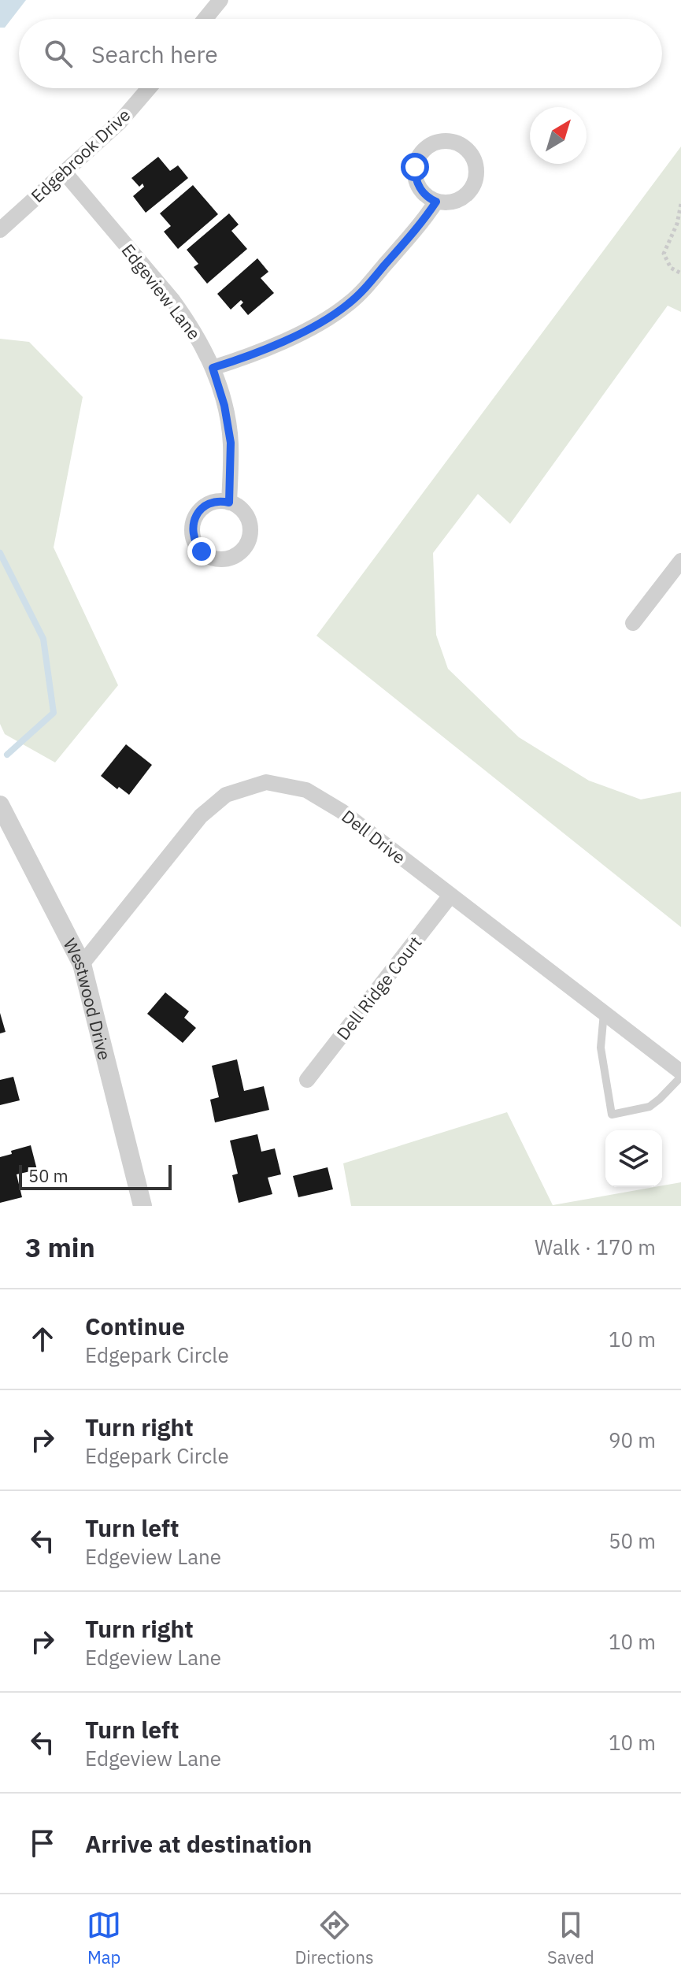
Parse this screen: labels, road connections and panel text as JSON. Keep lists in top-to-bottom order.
{
  "streets": {
    "street": [
      "Edgebrook Drive",
      "Edgeview Lane",
      "Dell Drive",
      "Dell Ridge Court",
      "Westwood Drive"
    ]
  },
  "crossings": [
    ["Edgebrook Drive", "Edgeview Lane"],
    ["Dell Drive", "Dell Ridge Court"],
    ["Dell Drive", "Westwood Drive"]
  ],
  "scale_bar": "50 m",
  "north": "top right",
  "page": {
    "search": "Search here",
    "scale": "50 m",
    "heading": ["3 min", "Walk · 170 m"],
    "list": [
      ["Continue", "Edgepark Circle", "10 m"],
      ["Turn right", "Edgepark Circle", "90 m"],
      ["Turn left", "Edgeview Lane", "50 m"],
      ["Turn right", "Edgeview Lane", "10 m"],
      ["Turn left", "Edgeview Lane", "10 m"],
      "Arrive at destination"
    ],
    "nav": ["Map", "Directions", "Saved"]
  }
}
